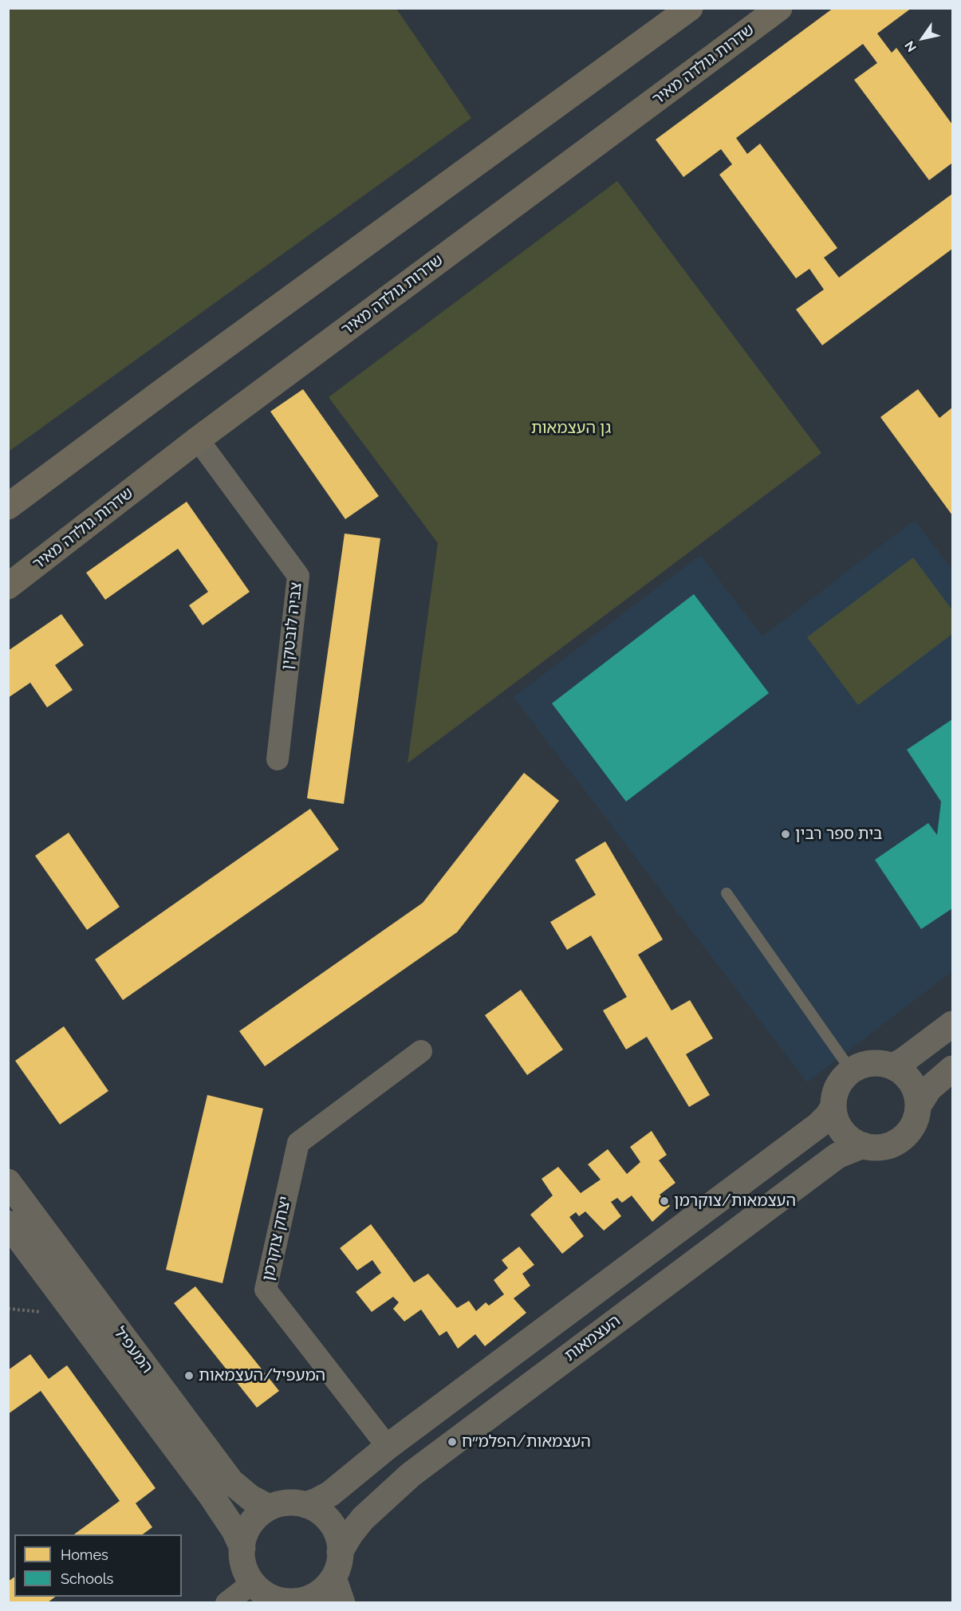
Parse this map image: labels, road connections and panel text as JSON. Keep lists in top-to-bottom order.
{
  "streets": {
    "main road": ["שדרות גולדה מאיר"],
    "street": [
      "צביה לובטקין",
      "יצחק צוקרמן",
      "העצמאות",
      "המעפיל"
    ]
  },
  "crossings": [
    ["שדרות גולדה מאיר", "צביה לובטקין"],
    ["העצמאות", "המעפיל"]
  ],
  "parks": ["גן העצמאות"],
  "places": [
    "בית ספר רבין",
    "העצמאות/צוקרמן",
    "המעפיל/העצמאות",
    "העצמאות/הפלמ״ח"
  ],
  "legend": ["Homes", "Schools"],
  "north": "bottom left"
}
